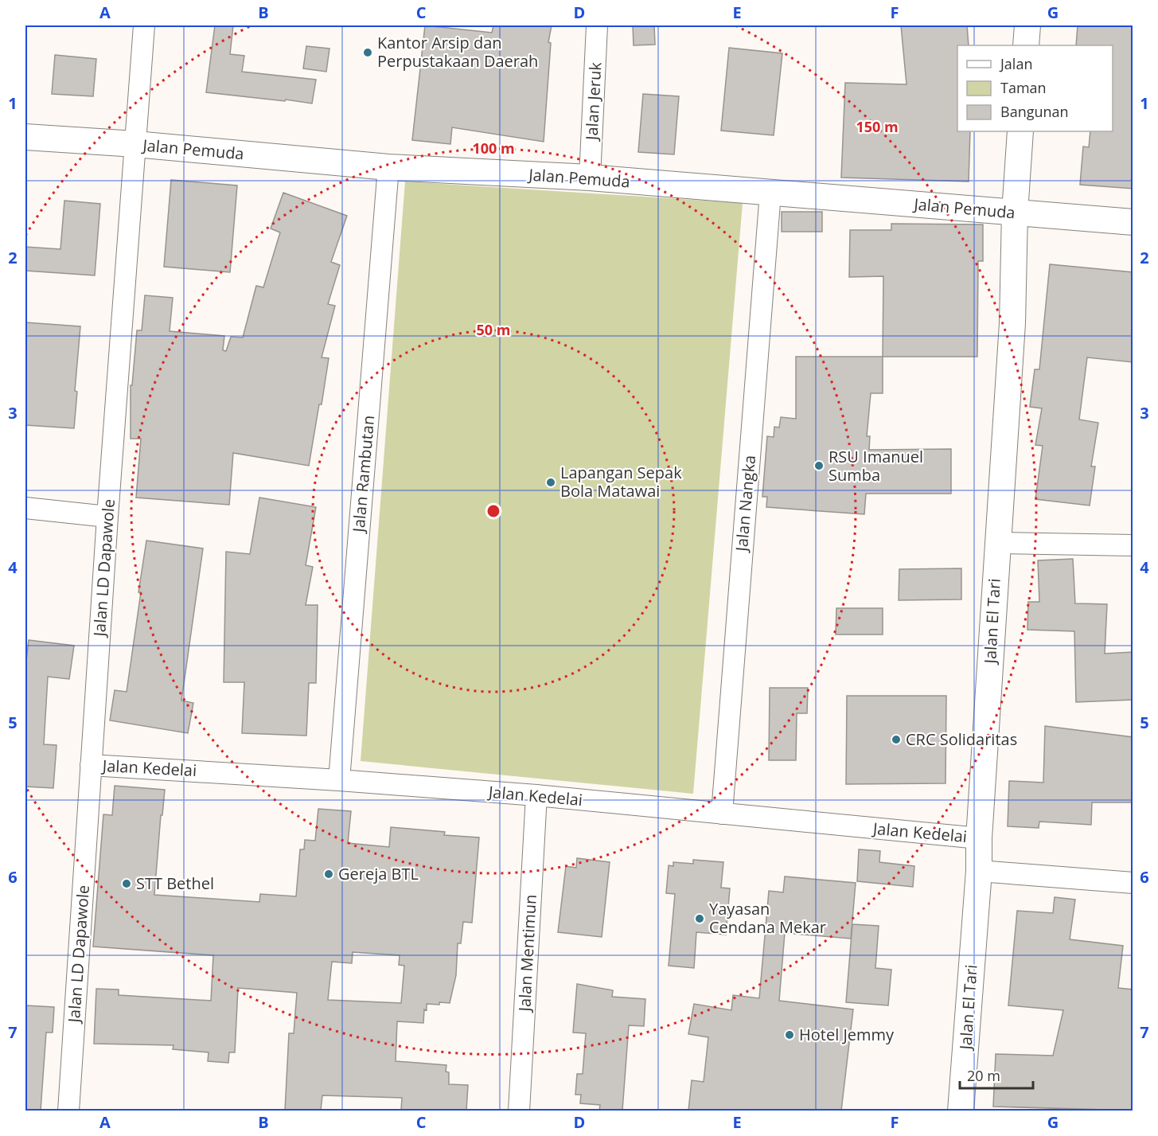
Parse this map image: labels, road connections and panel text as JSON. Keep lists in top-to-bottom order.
{
  "streets": {
    "street": [
      "Jalan Jeruk",
      "Jalan Pemuda",
      "Jalan Rambutan",
      "Jalan Nangka",
      "Jalan LD Dapawole",
      "Jalan El Tari",
      "Jalan Kedelai",
      "Jalan Mentimun"
    ]
  },
  "crossings": [
    ["Jalan Jeruk", "Jalan Pemuda"],
    ["Jalan Pemuda", "Jalan Rambutan"],
    ["Jalan Pemuda", "Jalan Nangka"],
    ["Jalan Pemuda", "Jalan LD Dapawole"],
    ["Jalan Pemuda", "Jalan El Tari"],
    ["Jalan Rambutan", "Jalan Kedelai"],
    ["Jalan Nangka", "Jalan Kedelai"],
    ["Jalan LD Dapawole", "Jalan Kedelai"],
    ["Jalan El Tari", "Jalan Kedelai"],
    ["Jalan Kedelai", "Jalan Mentimun"]
  ],
  "places": [
    "Kantor Arsip dan Perpustakaan Daerah",
    "RSU Imanuel Sumba",
    "Lapangan Sepak Bola Matawai",
    "CRC Solidaritas",
    "Gereja BTL",
    "STT Bethel",
    "Yayasan Cendana Mekar",
    "Hotel Jemmy"
  ],
  "legend": ["Jalan", "Taman", "Bangunan"],
  "scale_bar": "20 m",
  "grid": {
    "columns": [
      "A",
      "B",
      "C",
      "D",
      "E",
      "F",
      "G"
    ],
    "rows": [
      "1",
      "2",
      "3",
      "4",
      "5",
      "6",
      "7"
    ]
  },
  "rings": ["150 m", "100 m", "50 m"]
}
